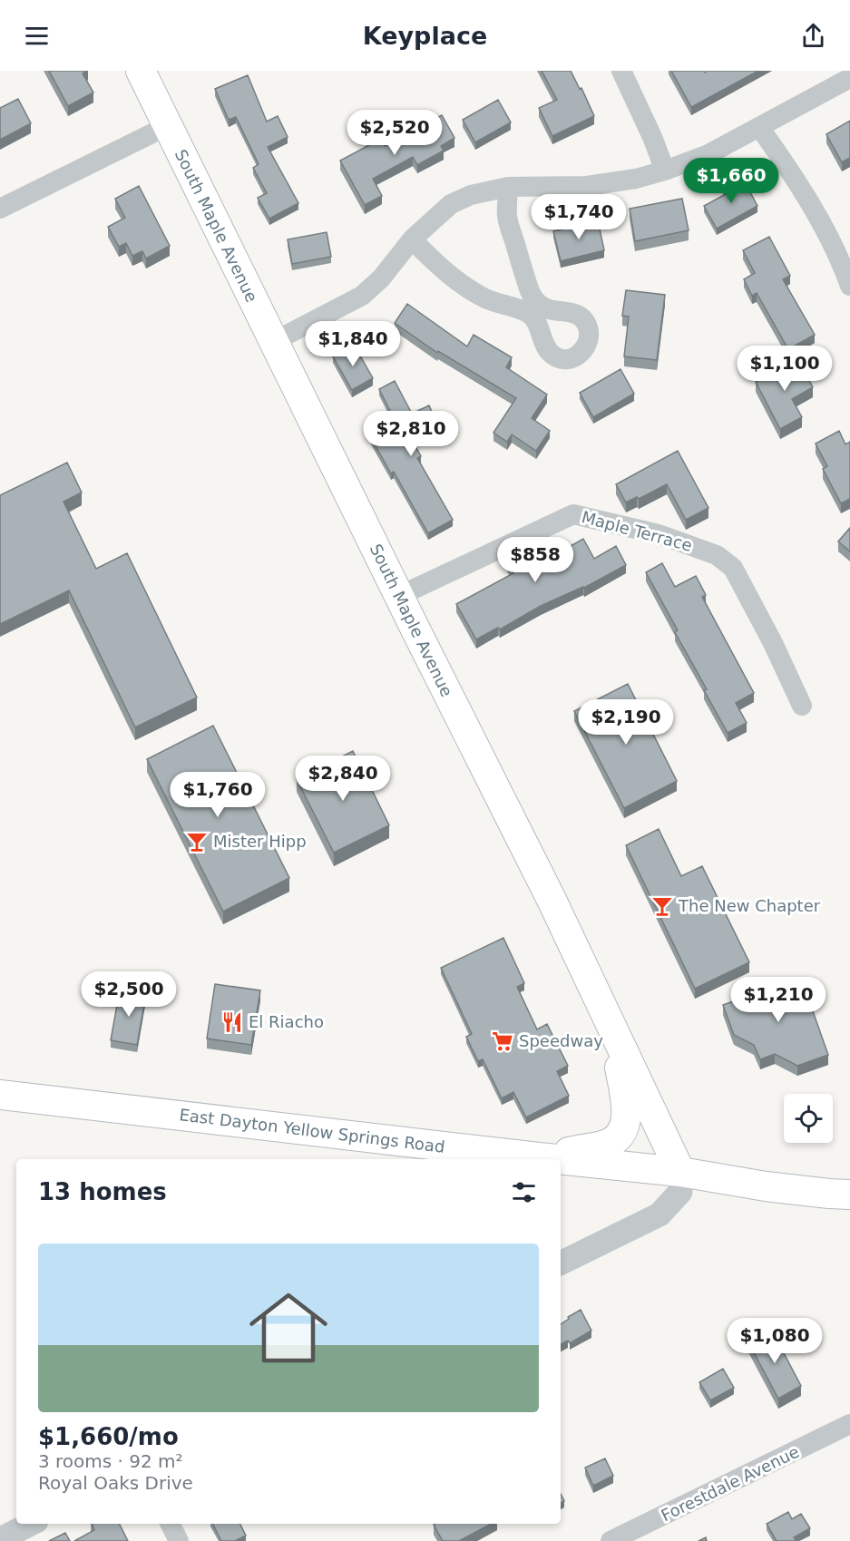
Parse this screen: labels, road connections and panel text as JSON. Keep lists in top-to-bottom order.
{
  "streets": {
    "main road": ["South Maple Avenue", "East Dayton Yellow Springs Road"],
    "street": ["Maple Terrace", "Forestdale Avenue"]
  },
  "crossings": [
    ["South Maple Avenue", "Maple Terrace"],
    ["South Maple Avenue", "East Dayton Yellow Springs Road"]
  ],
  "places": {
    "bar": ["Mister Hipp", "The New Chapter"],
    "restaurant": ["El Riacho"],
    "supermarket": ["Speedway"]
  },
  "page": {
    "header": "Keyplace",
    "price": [
      "$2,520",
      "$1,660",
      "$1,740",
      "$1,840",
      "$1,100",
      "$2,810",
      "$858",
      "$2,190",
      "$2,840",
      "$1,760",
      "$2,500",
      "$1,210",
      "$1,080"
    ],
    "heading": "13 homes",
    "list": [
      {
        "name": "$1,660/mo",
        "note": "3 rooms · 92 m² · Royal Oaks Drive"
      }
    ]
  }
}
